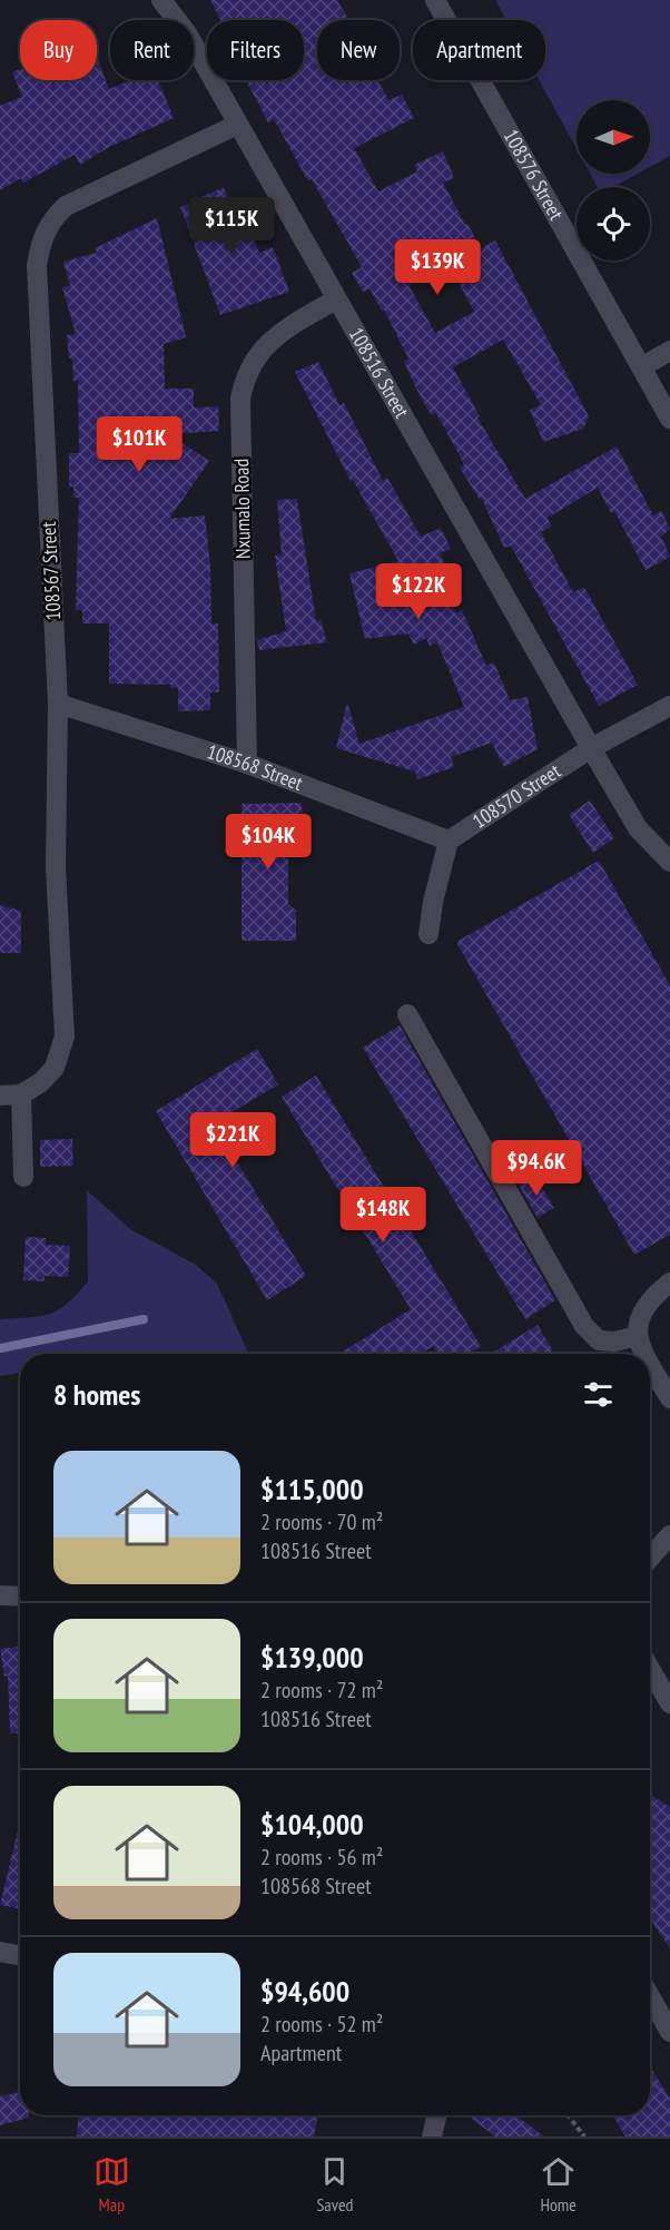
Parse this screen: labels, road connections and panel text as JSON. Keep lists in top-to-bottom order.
{
  "streets": {
    "street": [
      "108576 Street",
      "108516 Street",
      "Nxumalo Road",
      "108567 Street",
      "108568 Street",
      "108570 Street"
    ]
  },
  "crossings": [
    ["108516 Street", "Nxumalo Road"],
    ["108516 Street", "108567 Street"],
    ["108516 Street", "108570 Street"],
    ["Nxumalo Road", "108568 Street"],
    ["108567 Street", "108568 Street"],
    ["108568 Street", "108570 Street"]
  ],
  "north": "right",
  "page": {
    "chip": [
      "Buy",
      "Rent",
      "Filters",
      "New",
      "Apartment"
    ],
    "price": [
      "$115K",
      "$139K",
      "$101K",
      "$122K",
      "$104K",
      "$221K",
      "$94.6K",
      "$148K"
    ],
    "heading": "8 homes",
    "list": [
      {
        "name": "$115,000",
        "note": "2 rooms · 70 m² · 108516 Street"
      },
      {
        "name": "$139,000",
        "note": "2 rooms · 72 m² · 108516 Street"
      },
      {
        "name": "$104,000",
        "note": "2 rooms · 56 m² · 108568 Street"
      },
      {
        "name": "$94,600",
        "note": "2 rooms · 52 m² · Apartment"
      }
    ],
    "tabs": ["Map", "Saved", "Home"]
  }
}
